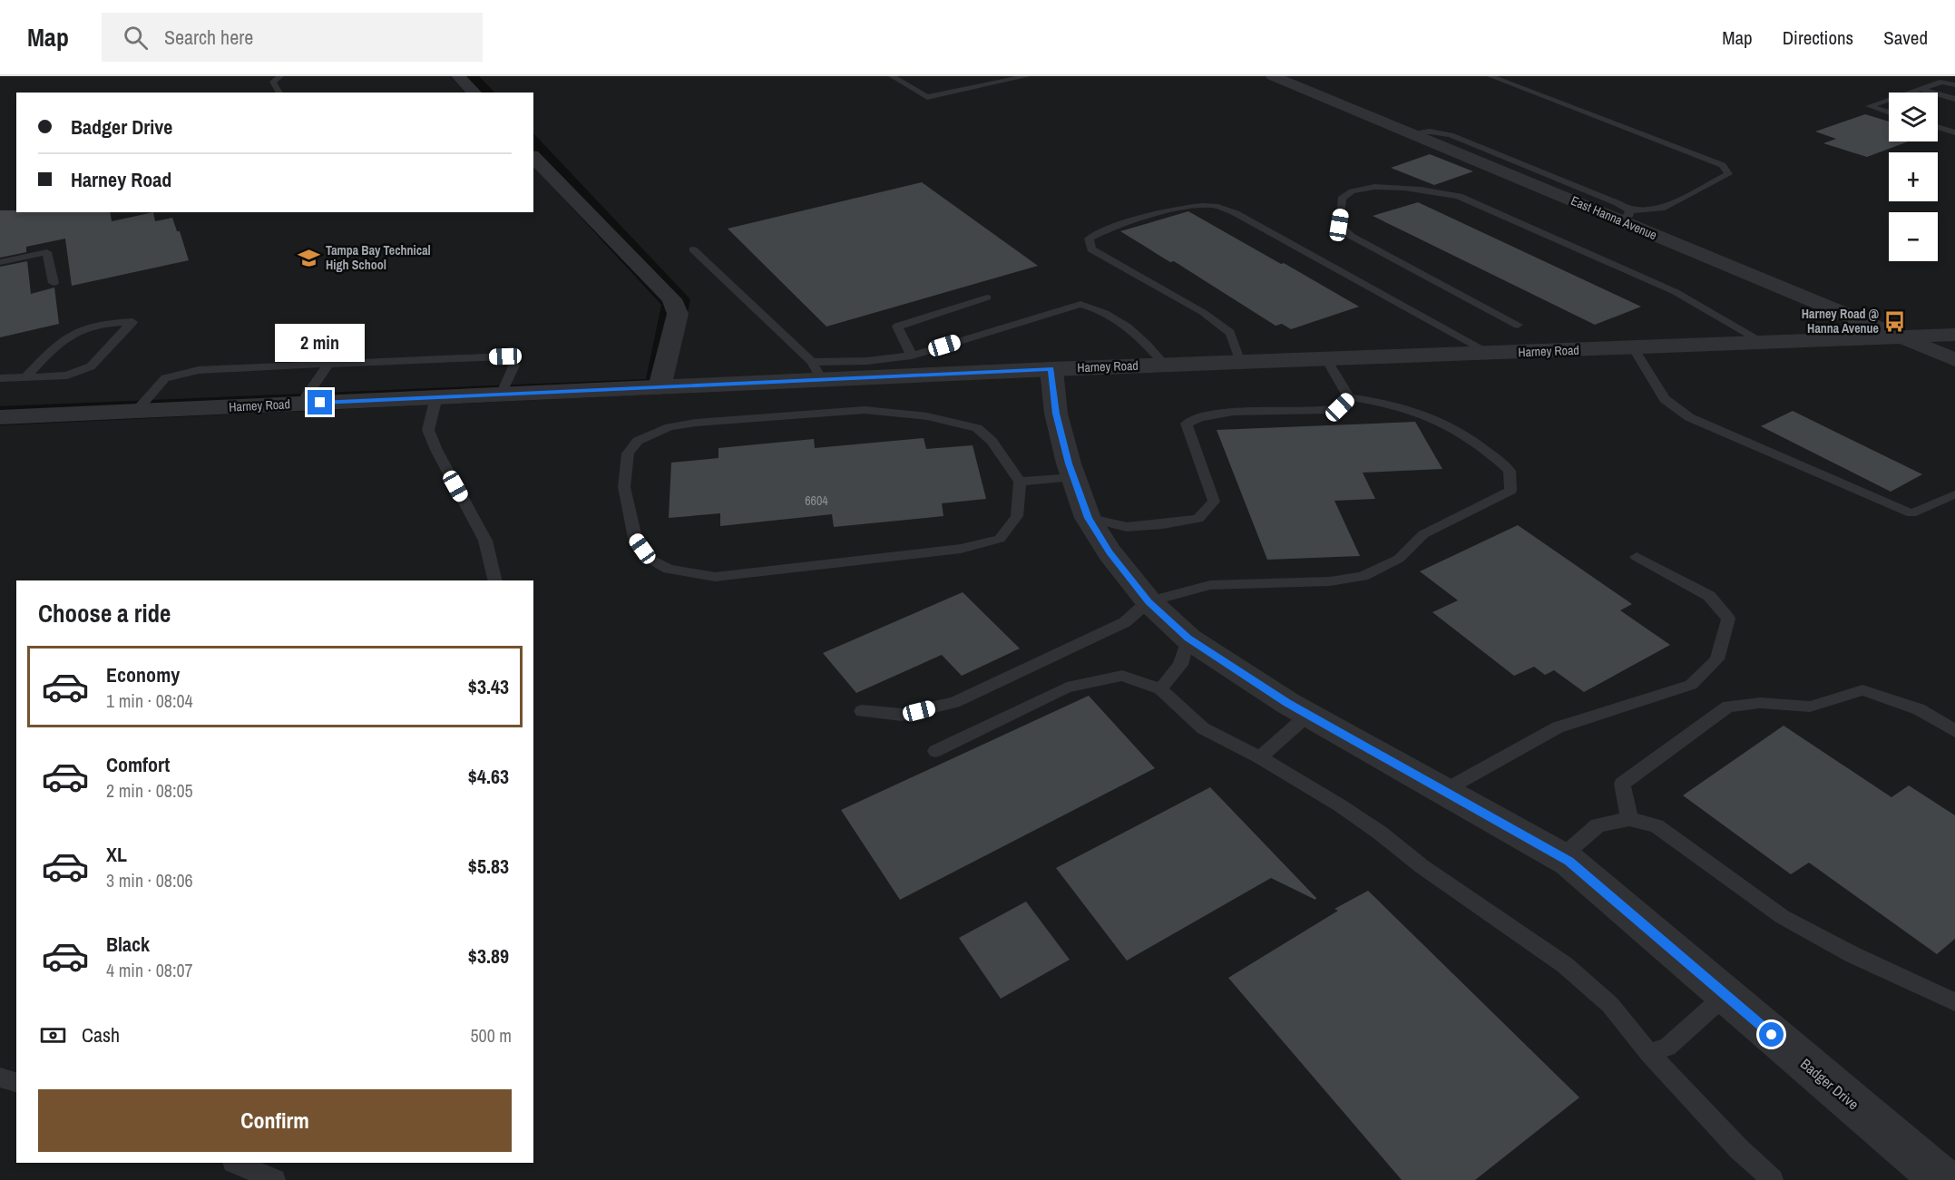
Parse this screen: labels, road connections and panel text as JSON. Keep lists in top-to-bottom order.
{
  "streets": {
    "street": ["East Hanna Avenue", "Harney Road", "Badger Drive"]
  },
  "crossings": [
    ["East Hanna Avenue", "Harney Road"],
    ["Harney Road", "Badger Drive"]
  ],
  "places": {
    "school or university": ["Tampa Bay Technical High School"],
    "bus stop": ["Harney Road @ Hanna Avenue"]
  },
  "house_numbers": ["6604"],
  "page": {
    "header": "Map",
    "search": "Search here",
    "nav": ["Map", "Directions", "Saved"],
    "map_buttons": ["+", "−"],
    "banner": ["Badger Drive", "Harney Road"],
    "bubble": "2 min",
    "heading": "Choose a ride",
    "list": [
      {
        "name": "Economy",
        "note": "1 min · 08:04",
        "value": "$3.43"
      },
      {
        "name": "Comfort",
        "note": "2 min · 08:05",
        "value": "$4.63"
      },
      {
        "name": "XL",
        "note": "3 min · 08:06",
        "value": "$5.83"
      },
      {
        "name": "Black",
        "note": "4 min · 08:07",
        "value": "$3.89"
      }
    ],
    "pay": ["Cash", "500 m"],
    "buttons": "Confirm"
  }
}
